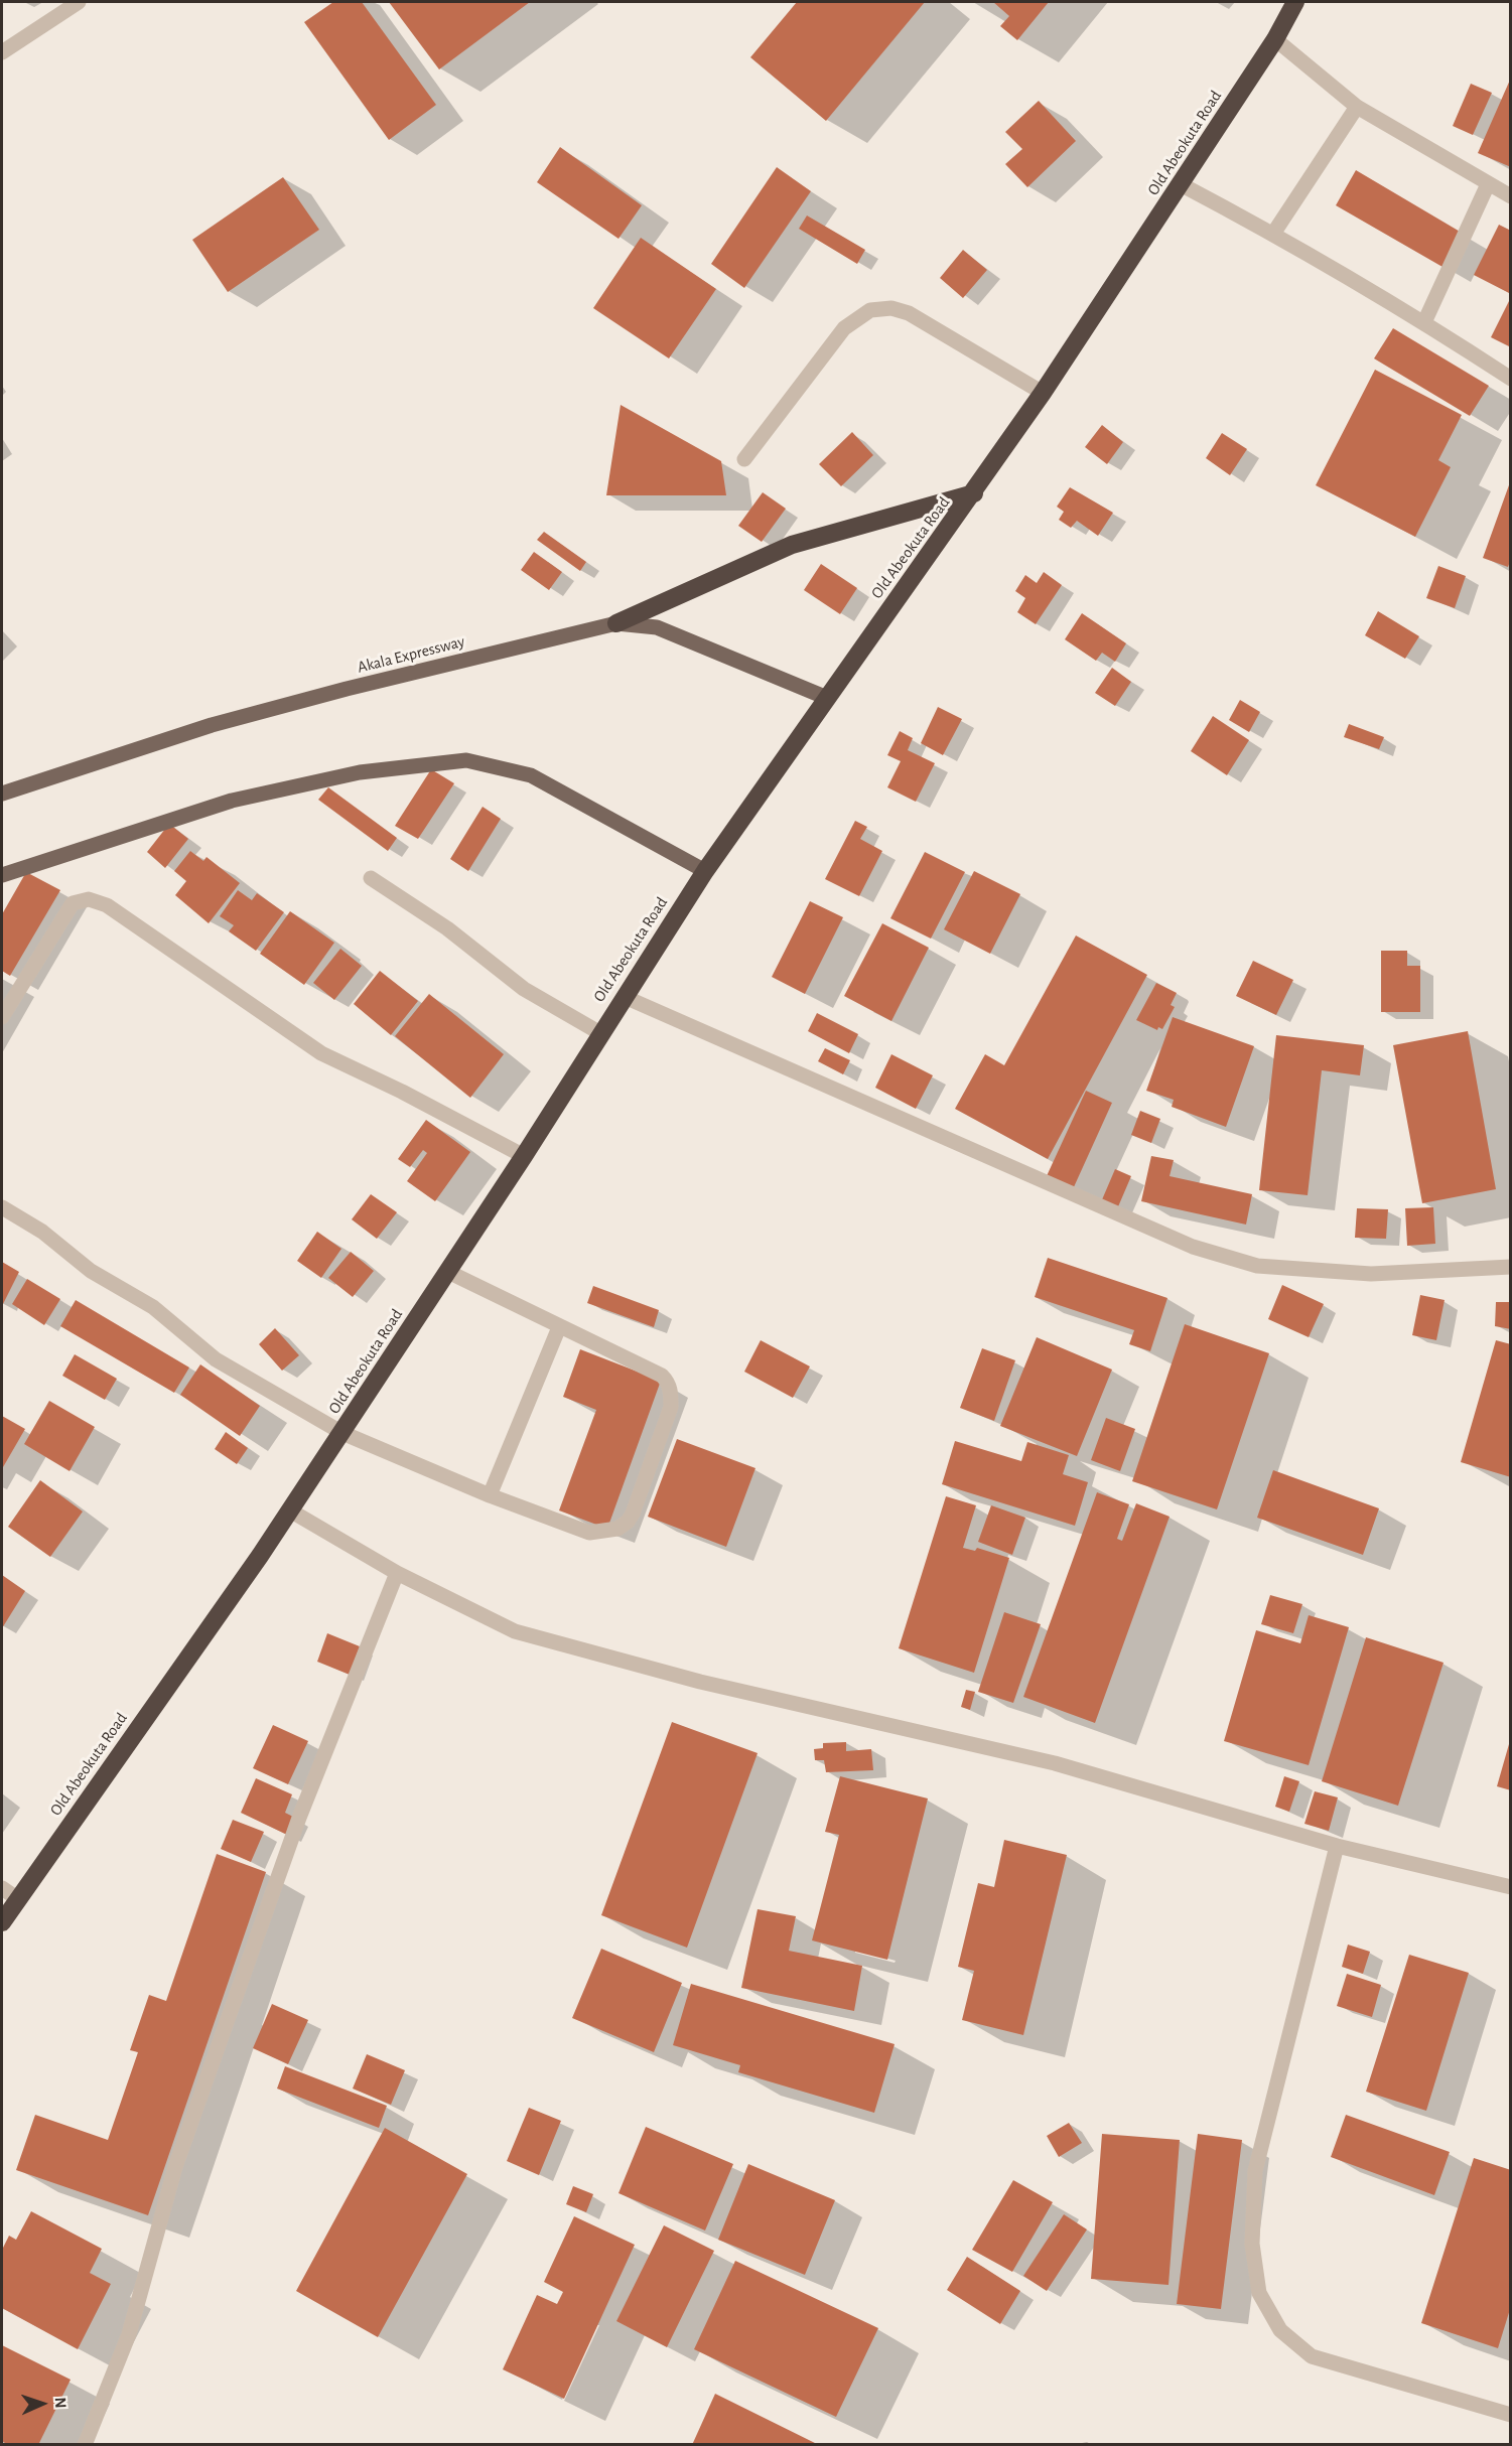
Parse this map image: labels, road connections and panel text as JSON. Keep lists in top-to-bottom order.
{
  "streets": {
    "highway": ["Old Abeokuta Road"],
    "main road": ["Akala Expressway"]
  },
  "crossings": [
    ["Old Abeokuta Road", "Akala Expressway"]
  ],
  "north": "right"
}
